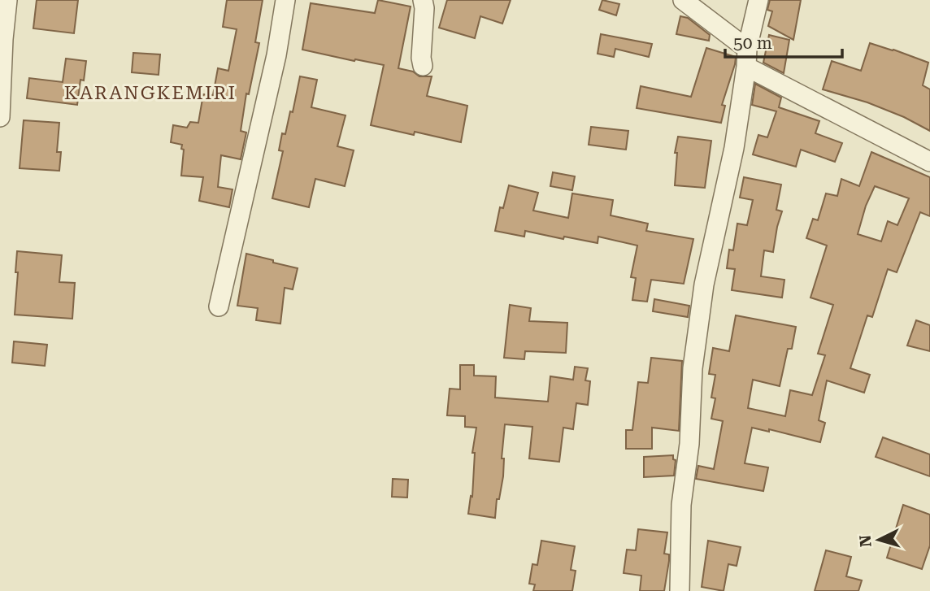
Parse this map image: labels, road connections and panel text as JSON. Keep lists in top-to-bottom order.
{
  "districts": ["KARANGKEMIRI"],
  "scale_bar": "50 m",
  "north": "left"
}
